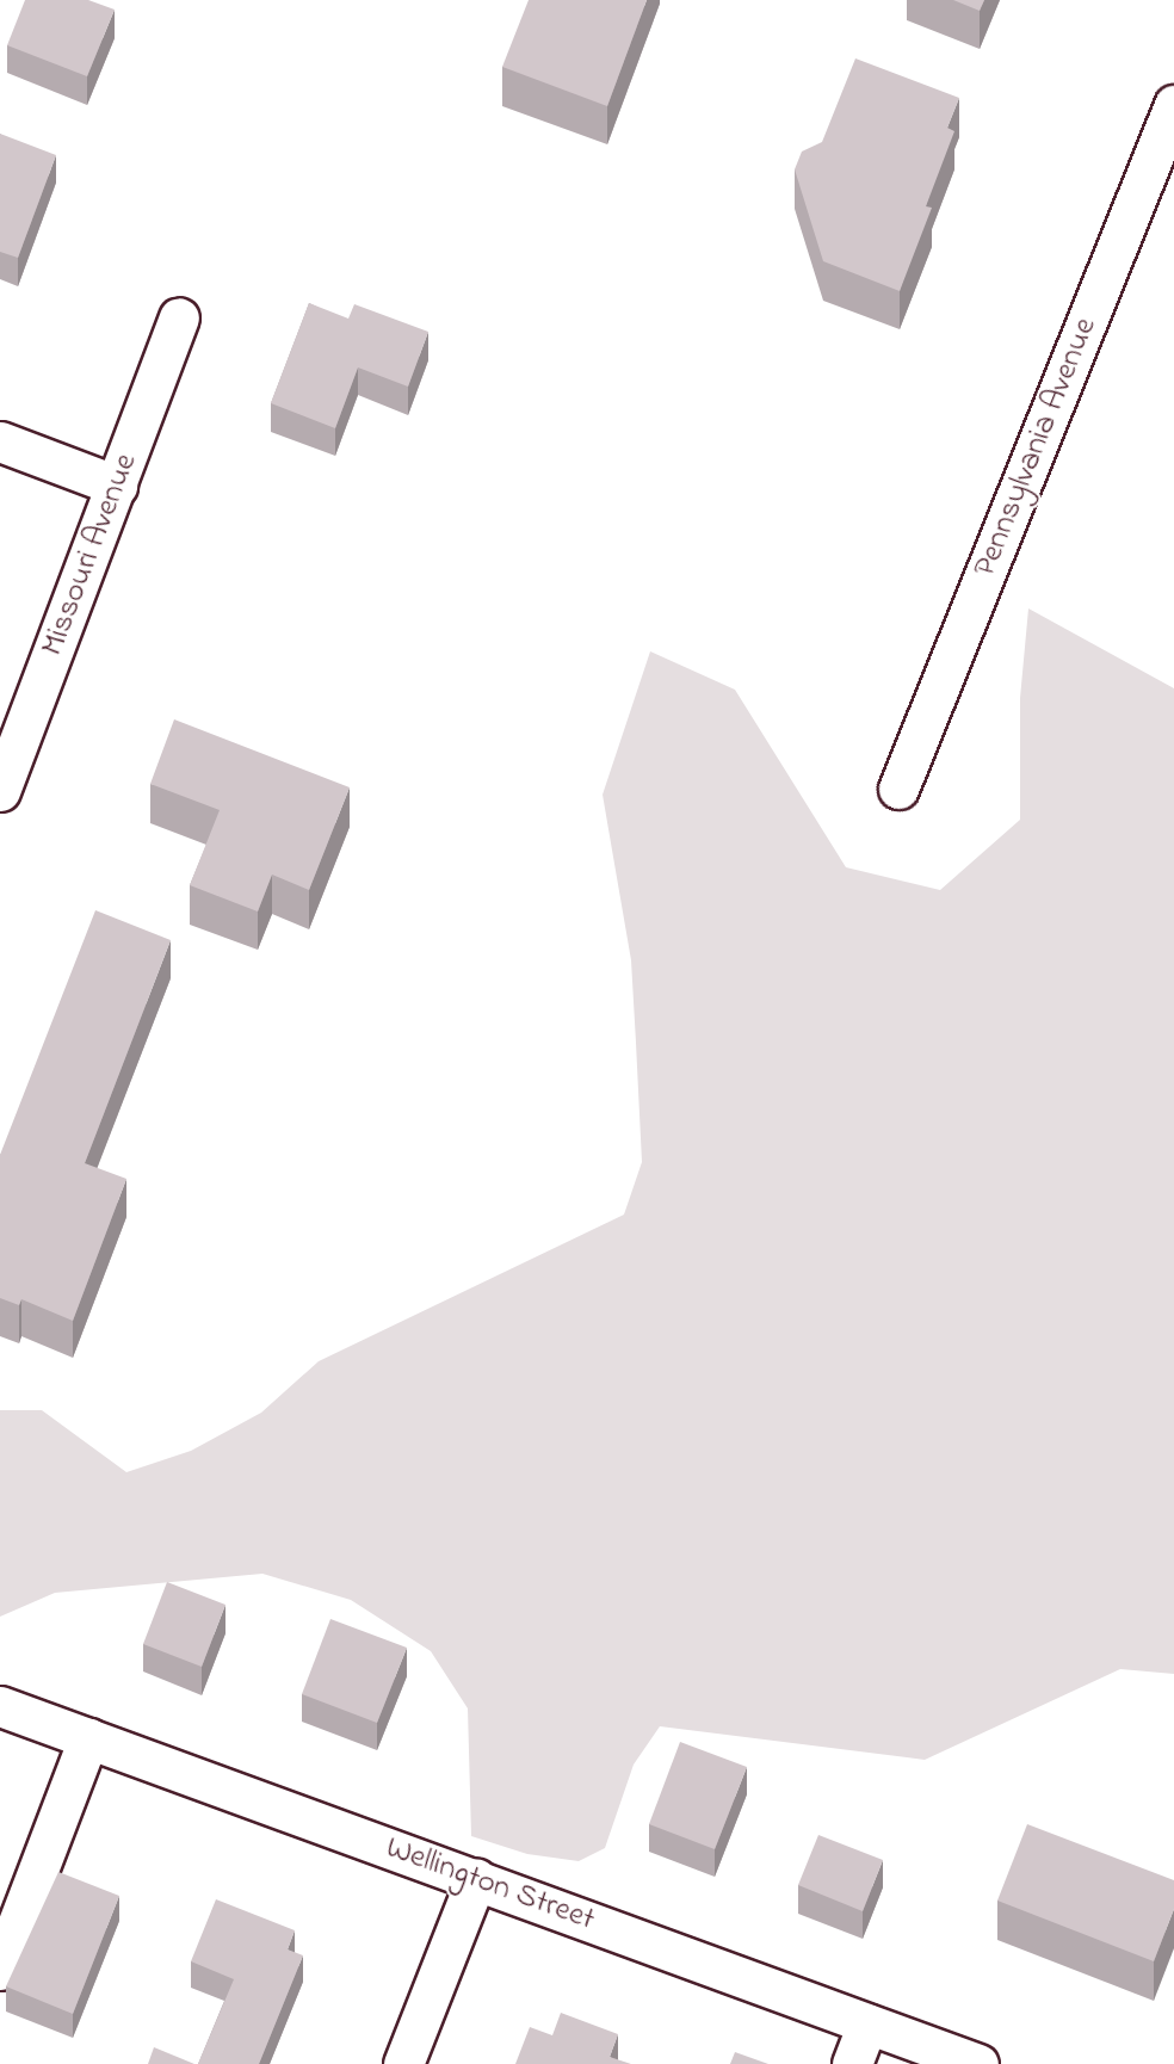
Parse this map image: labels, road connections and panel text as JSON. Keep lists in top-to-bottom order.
{
  "streets": {
    "street": ["Pennsylvania Avenue", "Missouri Avenue", "Wellington Street"]
  }
}
